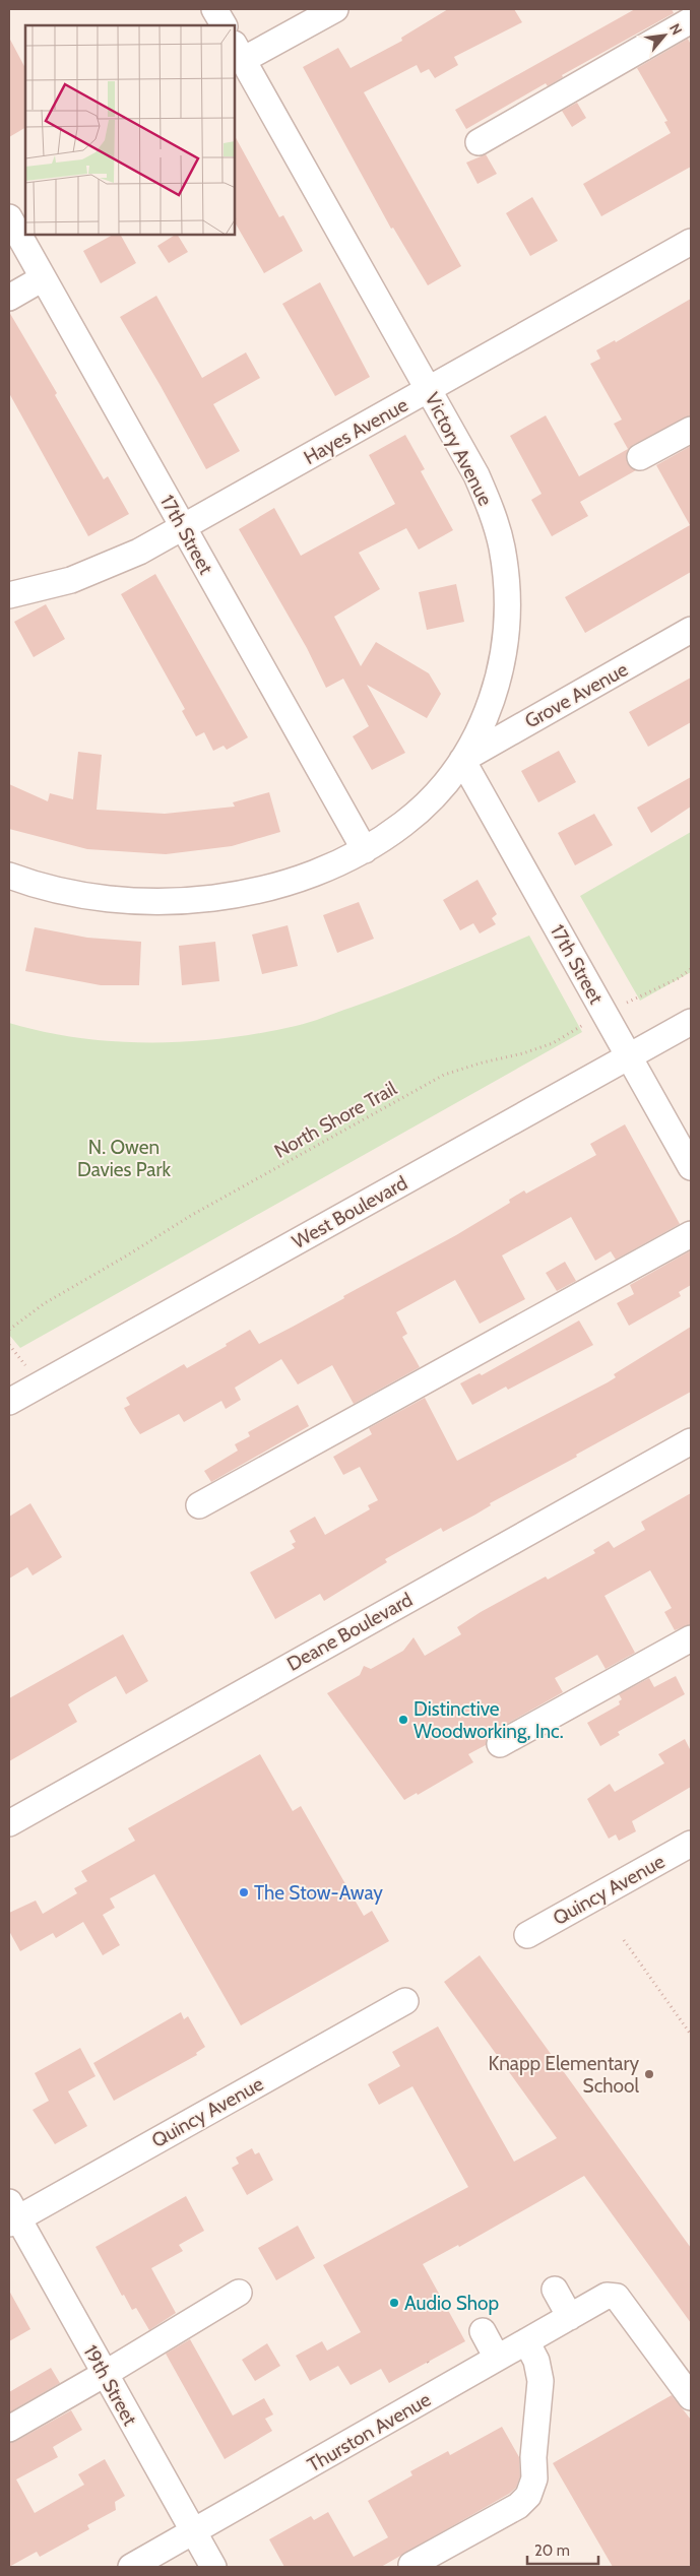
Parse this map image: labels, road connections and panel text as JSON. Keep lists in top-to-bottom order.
{
  "streets": {
    "street": [
      "Hayes Avenue",
      "Victory Avenue",
      "17th Street",
      "Grove Avenue",
      "West Boulevard",
      "Deane Boulevard",
      "Quincy Avenue",
      "19th Street",
      "Thurston Avenue"
    ],
    "path": ["North Shore Trail"]
  },
  "crossings": [
    ["Hayes Avenue", "Victory Avenue"],
    ["Hayes Avenue", "17th Street"],
    ["Victory Avenue", "17th Street"],
    ["Victory Avenue", "Grove Avenue"],
    ["17th Street", "Grove Avenue"],
    ["17th Street", "North Shore Trail"],
    ["17th Street", "West Boulevard"],
    ["Quincy Avenue", "19th Street"],
    ["19th Street", "Thurston Avenue"]
  ],
  "parks": ["N. Owen Davies Park"],
  "places": [
    "Distinctive Woodworking, Inc.",
    "The Stow-Away",
    "Knapp Elementary School",
    "Audio Shop"
  ],
  "scale_bar": "20 m",
  "north": "top right"
}
